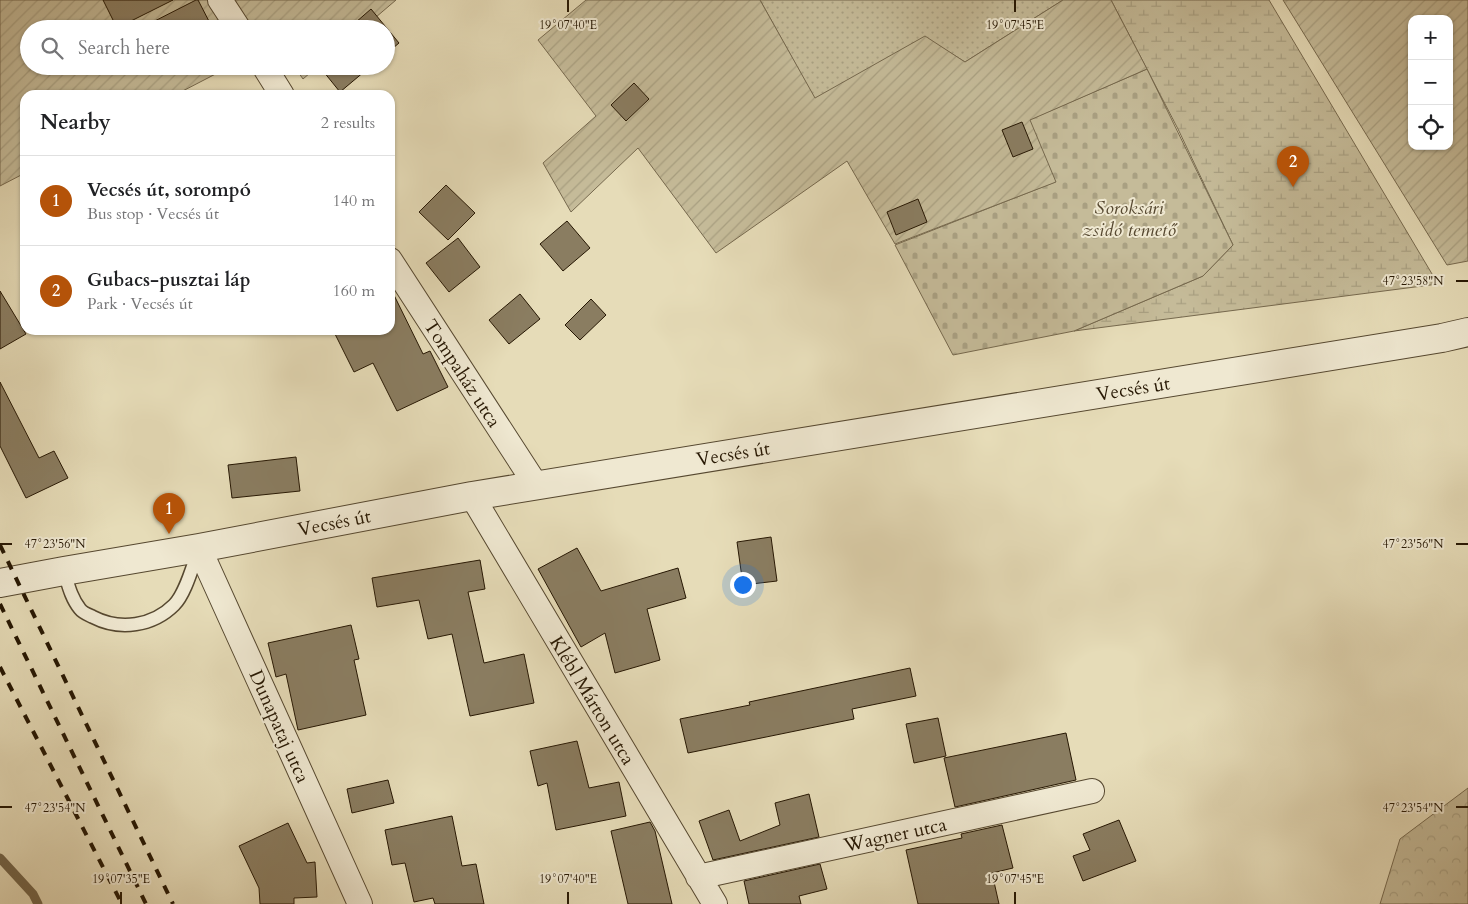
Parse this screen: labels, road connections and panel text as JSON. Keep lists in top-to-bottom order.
{
  "streets": {
    "street": [
      "Tompaház utca",
      "Vecsés út",
      "Klébl Márton utca",
      "Dunapataj utca",
      "Wagner utca"
    ]
  },
  "crossings": [
    ["Tompaház utca", "Vecsés út"],
    ["Vecsés út", "Klébl Márton utca"],
    ["Vecsés út", "Dunapataj utca"],
    ["Klébl Márton utca", "Wagner utca"]
  ],
  "parks": ["Soroksári zsidó temető"],
  "page": {
    "map_buttons": ["+", "−"],
    "search": "Search here",
    "heading": ["Nearby", "2 results"],
    "pins": ["2", "1"],
    "list": [
      {
        "mark": "1",
        "name": "Vecsés út, sorompó",
        "note": "Bus stop · Vecsés út",
        "value": "140 m"
      },
      {
        "mark": "2",
        "name": "Gubacs-pusztai láp",
        "note": "Park · Vecsés út",
        "value": "160 m"
      }
    ]
  },
  "coordinates": [
    "19°07'40\"E",
    "19°07'45\"E",
    "47°23'58\"N",
    "47°23'56\"N",
    "47°23'54\"N",
    "19°07'35\"E"
  ]
}
